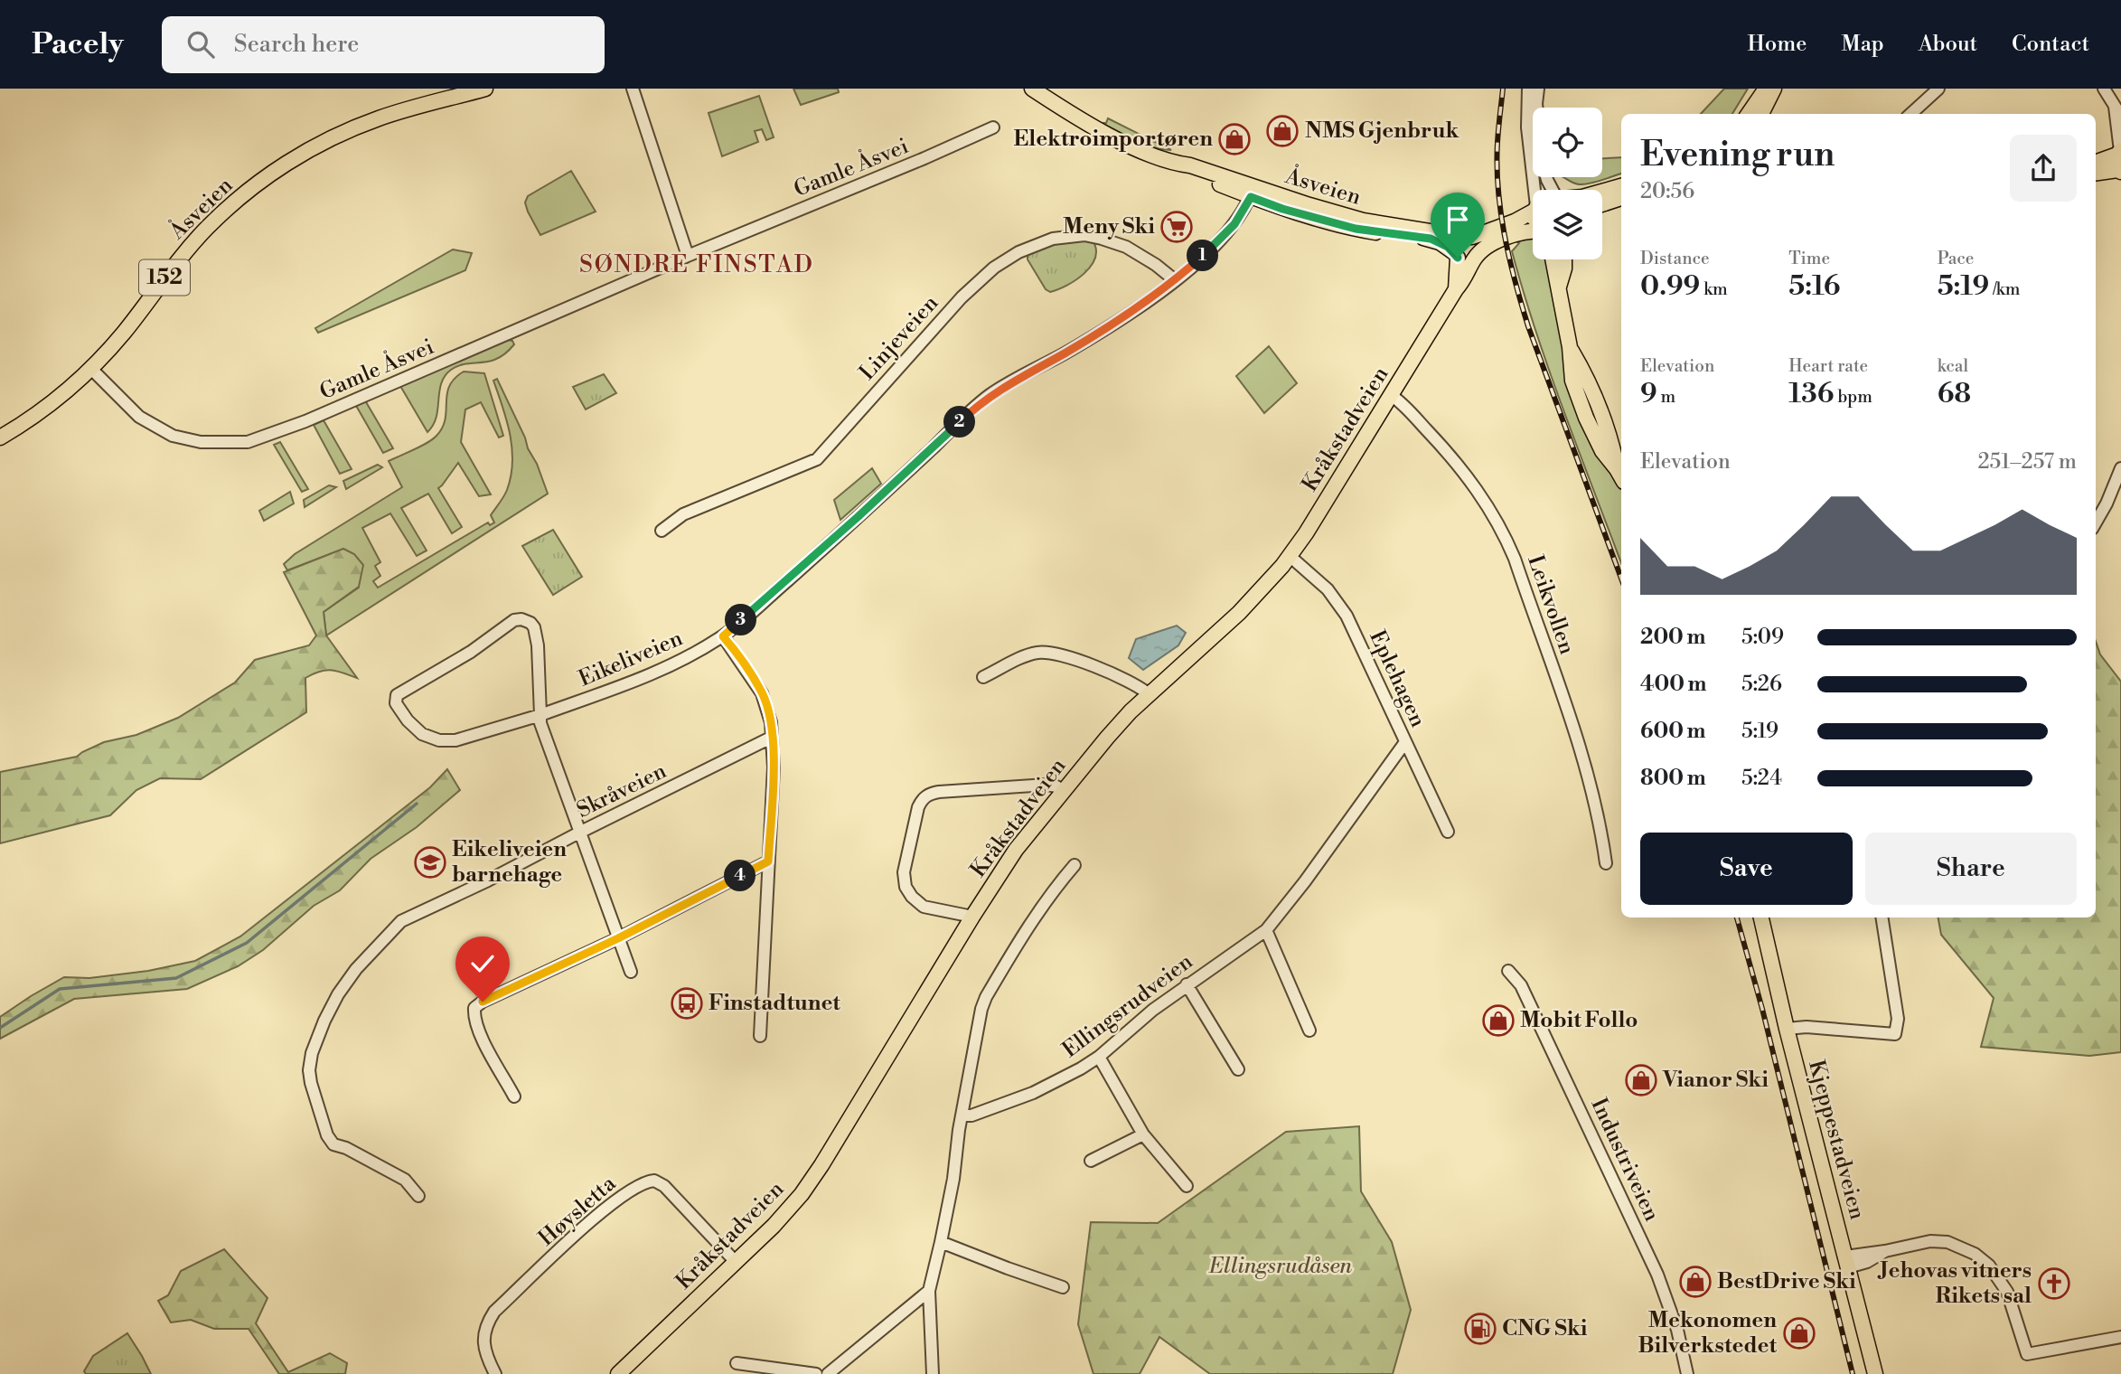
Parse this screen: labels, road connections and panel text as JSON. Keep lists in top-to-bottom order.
{
  "streets": {
    "main road": [
      "Åsveien",
      "152",
      "Kråkstadveien",
      "Kjeppestadveien"
    ],
    "street": [
      "Gamle Åsvei",
      "Linjeveien",
      "Leikvollen",
      "Eikeliveien",
      "Eplehagen",
      "Skråveien",
      "Ellingsrudveien",
      "Industriveien",
      "Høysletta"
    ]
  },
  "crossings": [
    ["Gamle Åsvei", "Åsveien"],
    ["Åsveien", "Kråkstadveien"],
    ["Åsveien", "Eikeliveien"],
    ["Linjeveien", "Eikeliveien"],
    ["Kråkstadveien", "Leikvollen"],
    ["Kråkstadveien", "Eplehagen"],
    ["Kråkstadveien", "Høysletta"],
    ["Eplehagen", "Ellingsrudveien"]
  ],
  "districts": ["SØNDRE FINSTAD"],
  "parks": ["Ellingsrudåsen"],
  "places": {
    "shop": [
      "NMS Gjenbruk",
      "Elektroimportøren",
      "Mobit Follo",
      "Vianor Ski",
      "BestDrive Ski",
      "Mekonomen Bilverkstedet"
    ],
    "supermarket": ["Meny Ski"],
    "school or university": ["Eikeliveien barnehage"],
    "bus stop": ["Finstadtunet"],
    "church": ["Jehovas vitners Rikets sal"],
    "fuel station": ["CNG Ski"]
  },
  "page": {
    "header": "Pacely",
    "search": "Search here",
    "nav": [
      "Home",
      "Map",
      "About",
      "Contact"
    ],
    "heading": ["Evening run", "20:56"],
    "stats": [
      ["Distance", "0.99 km"],
      ["Time", "5:16"],
      ["Pace", "5:19 /km"],
      ["Elevation", "9 m"],
      ["Heart rate", "136 bpm"],
      ["kcal", "68"]
    ],
    "pins": [
      "1",
      "2",
      "3",
      "4"
    ],
    "chart": ["Elevation", "251–257 m"],
    "list": [
      {
        "name": "200 m",
        "note": "5:09"
      },
      {
        "name": "400 m",
        "note": "5:26"
      },
      {
        "name": "600 m",
        "note": "5:19"
      },
      {
        "name": "800 m",
        "note": "5:24"
      }
    ],
    "buttons": ["Save", "Share"]
  }
}
